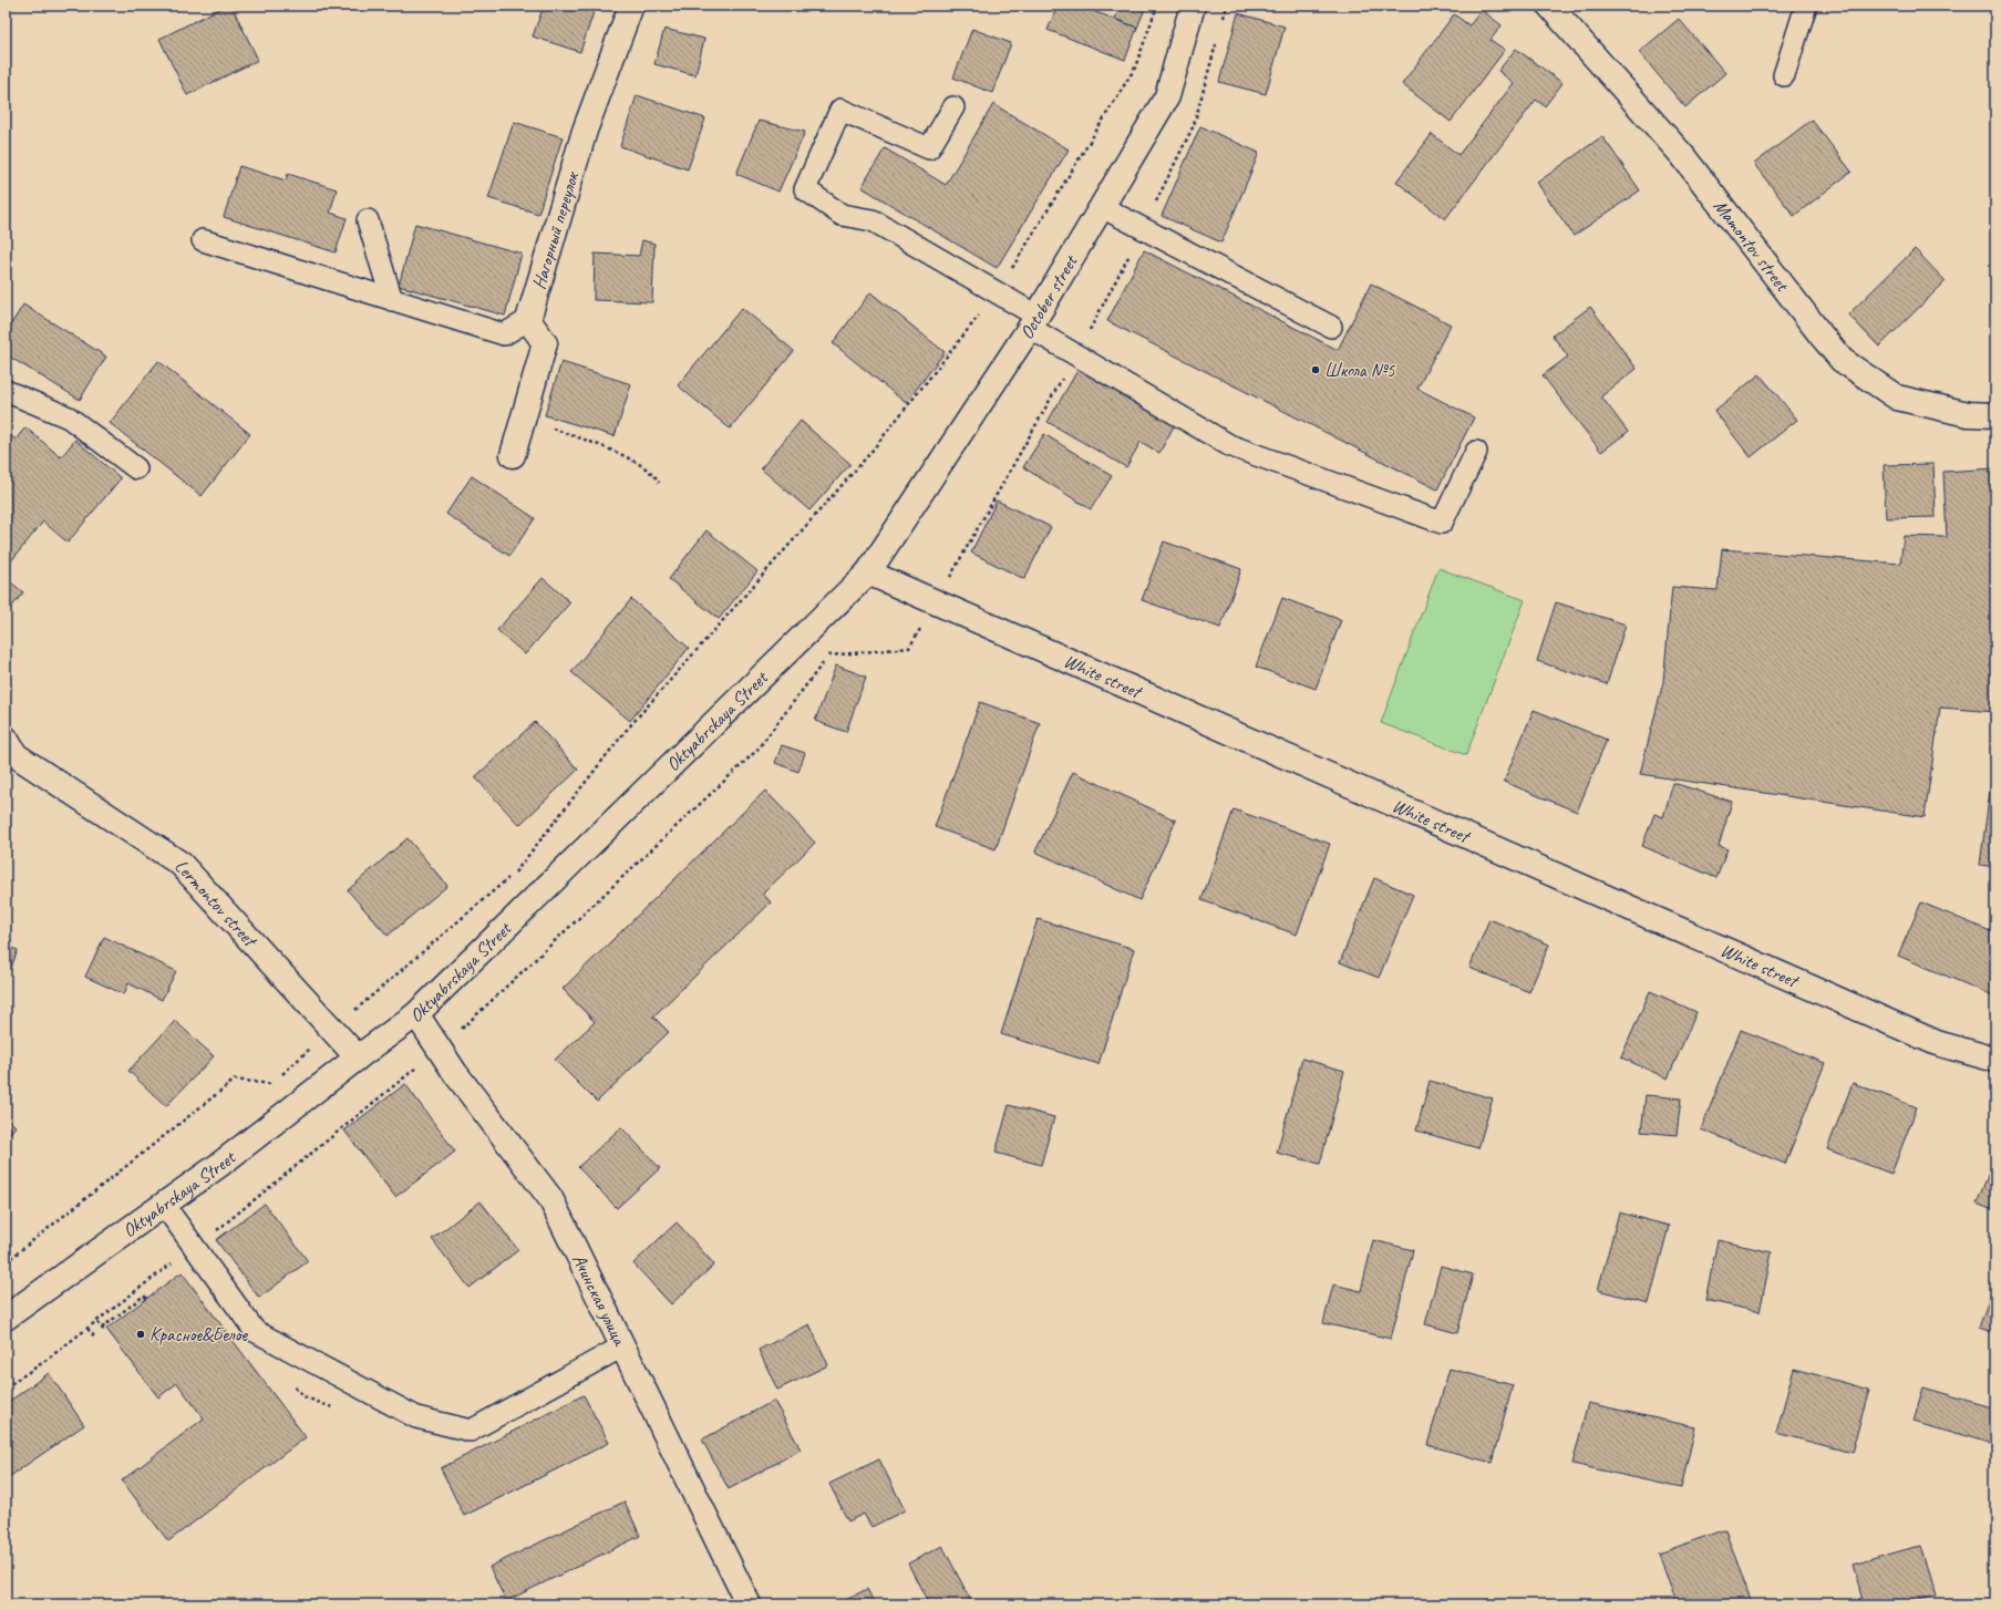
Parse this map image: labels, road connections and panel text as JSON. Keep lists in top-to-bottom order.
{
  "streets": {
    "street": [
      "Нагорный переулок",
      "Mamontov street",
      "October street",
      "White street",
      "Oktyabrskaya Street",
      "Lermontov street",
      "Ачинская улица"
    ]
  },
  "crossings": [
    ["October street", "White street"],
    ["October street", "Oktyabrskaya Street"],
    ["White street", "Oktyabrskaya Street"],
    ["Oktyabrskaya Street", "Ачинская улица"]
  ],
  "places": ["Школа №5", "Красное&Белое"]
}
